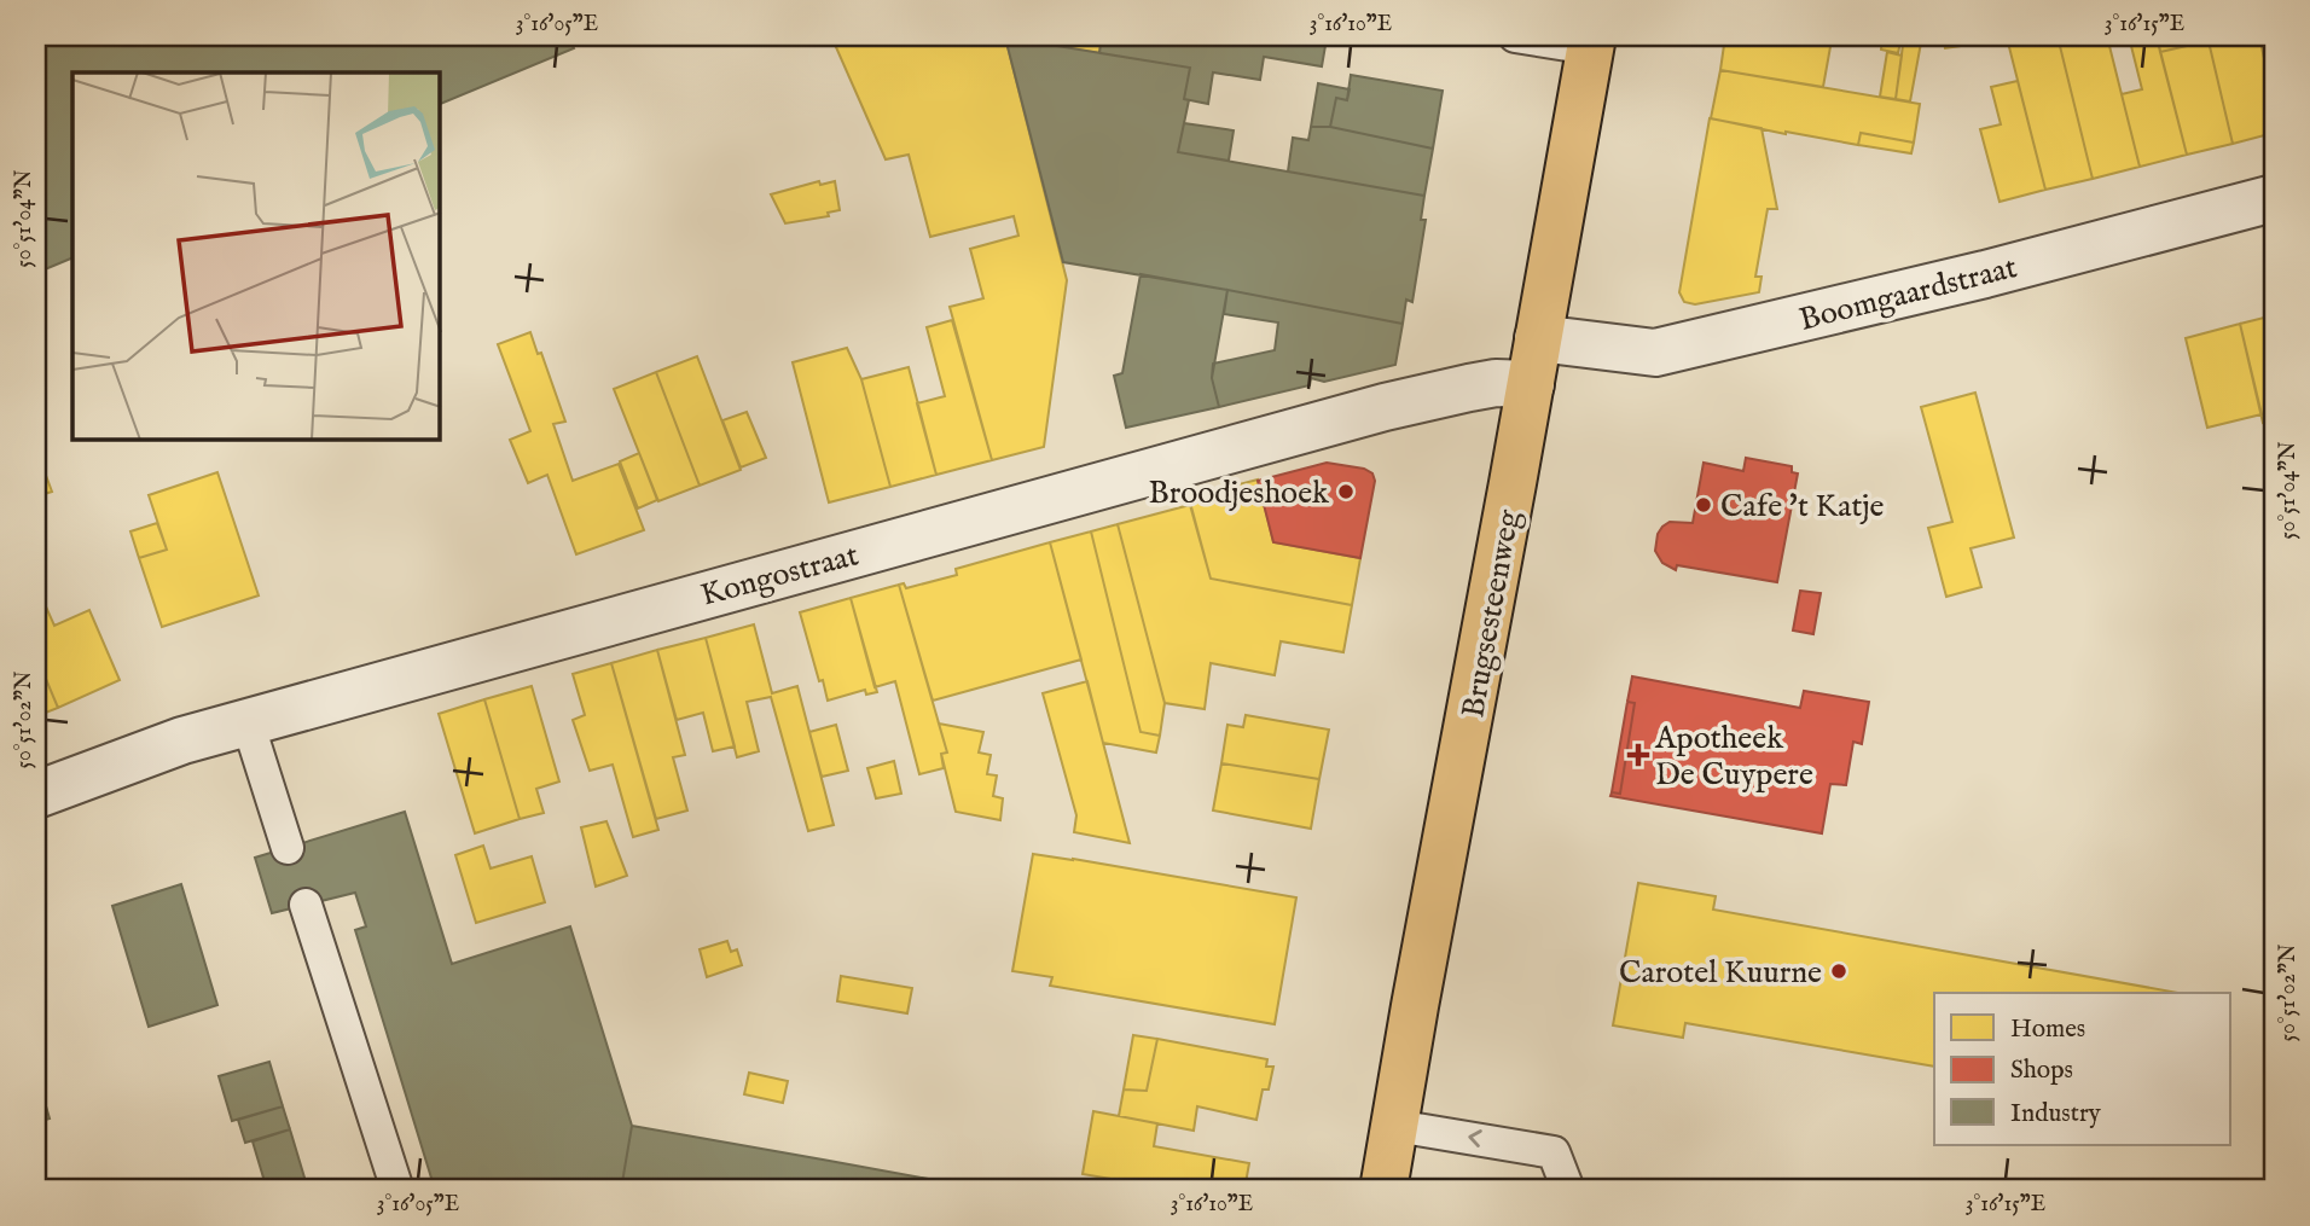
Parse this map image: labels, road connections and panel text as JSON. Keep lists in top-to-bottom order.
{
  "streets": {
    "main road": ["Brugsesteenweg"],
    "street": ["Boomgaardstraat", "Kongostraat"]
  },
  "crossings": [
    ["Boomgaardstraat", "Brugsesteenweg"],
    ["Kongostraat", "Brugsesteenweg"]
  ],
  "places": {
    "other": ["Broodjeshoek", "Cafe 't Katje", "Carotel Kuurne"],
    "health": ["Apotheek De Cuypere"]
  },
  "legend": ["Homes", "Shops", "Industry"],
  "coordinates": [
    "3°16'05\"E",
    "3°16'10\"E",
    "3°16'15\"E",
    "50°51'04\"N",
    "50°51'02\"N"
  ]
}
